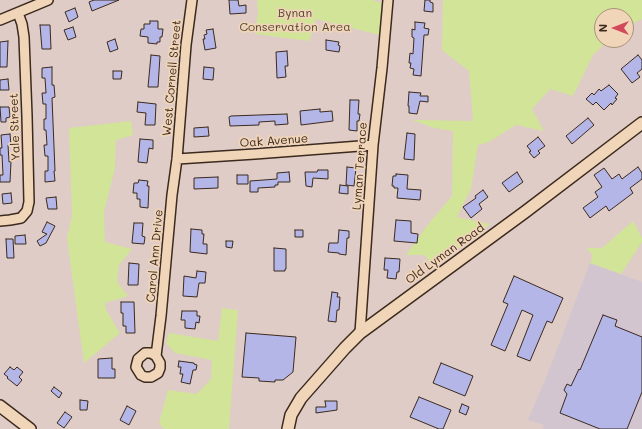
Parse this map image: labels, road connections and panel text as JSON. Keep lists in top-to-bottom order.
{
  "streets": {
    "main road": ["Old Lyman Road"],
    "street": [
      "West Cornell Street",
      "Yale Street",
      "Oak Avenue",
      "Lyman Terrace",
      "Carol Ann Drive"
    ]
  },
  "crossings": [
    ["West Cornell Street", "Oak Avenue"],
    ["West Cornell Street", "Carol Ann Drive"],
    ["Oak Avenue", "Lyman Terrace"],
    ["Oak Avenue", "Carol Ann Drive"],
    ["Lyman Terrace", "Old Lyman Road"]
  ],
  "parks": ["Bynan Conservation Area"],
  "north": "left"
}
